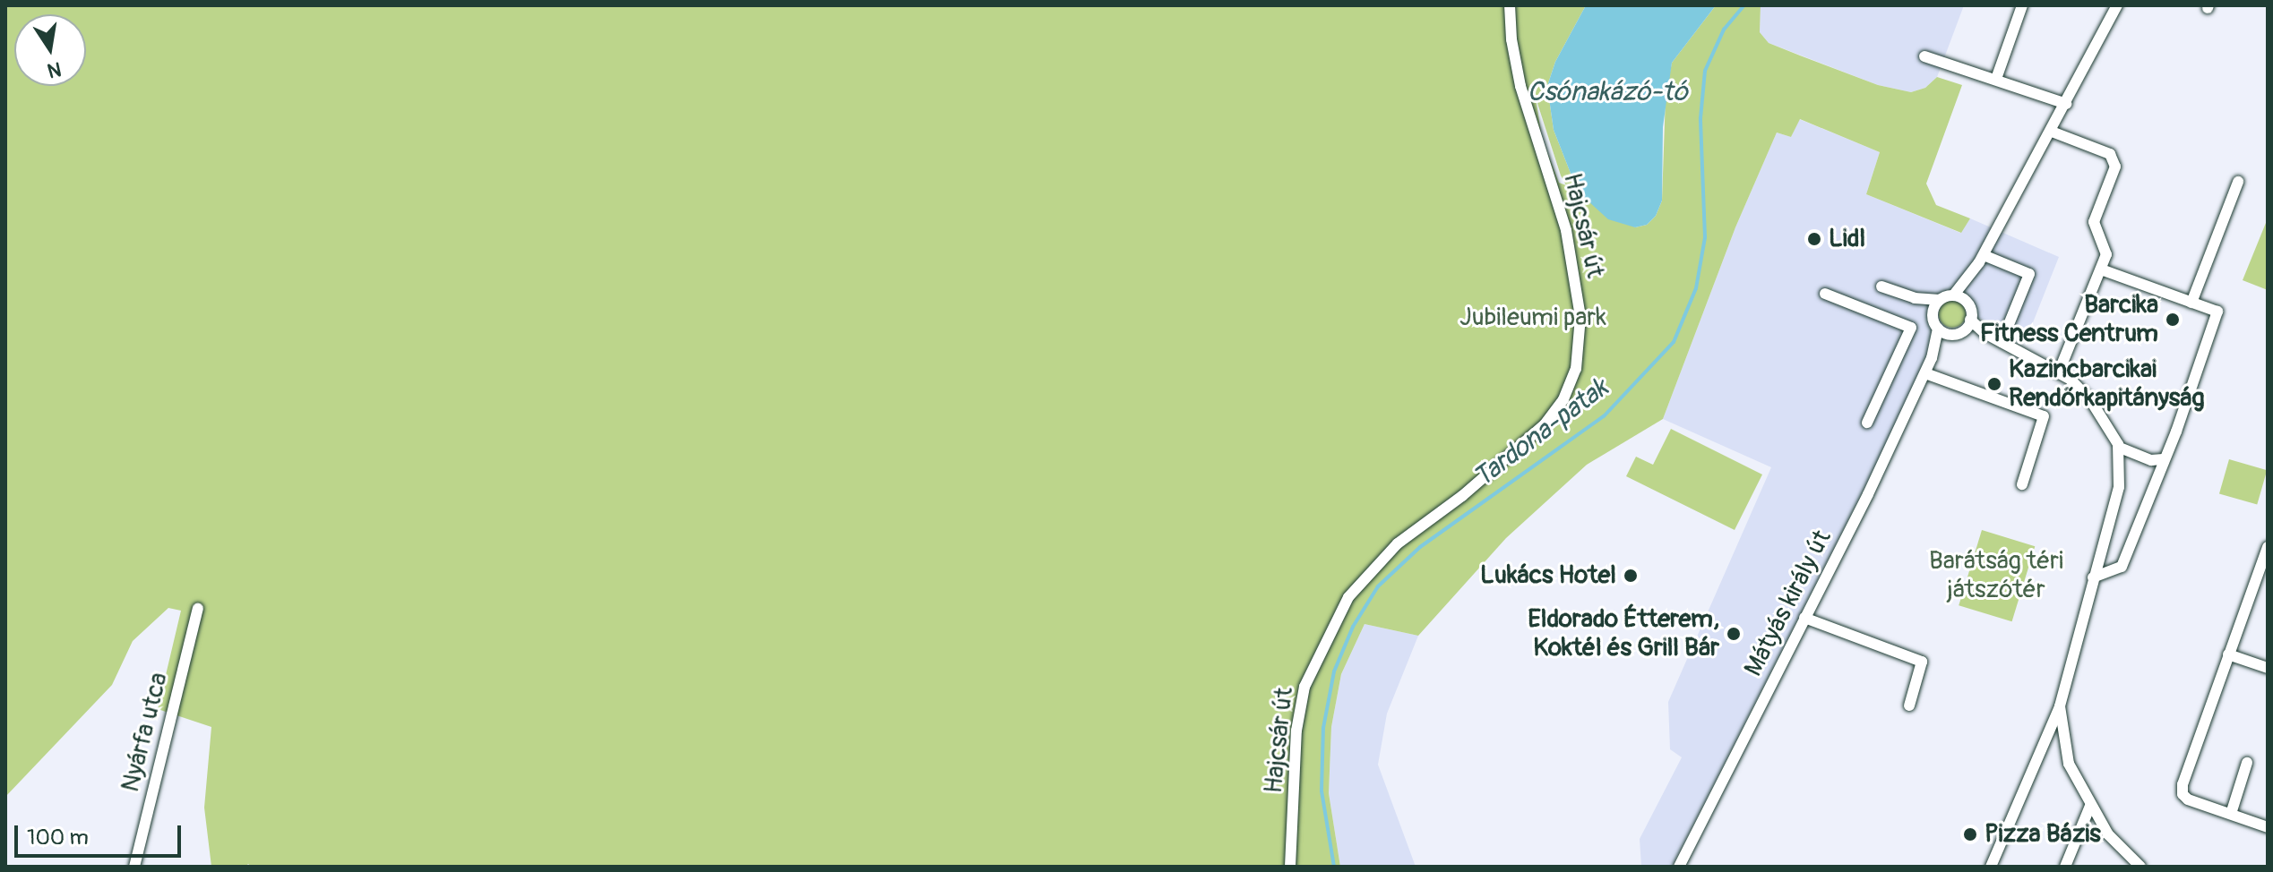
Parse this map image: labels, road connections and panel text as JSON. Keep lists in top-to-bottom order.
{
  "streets": {
    "street": ["Hajcsár út", "Mátyás király út", "Nyárfa utca"]
  },
  "water": ["Csónakázó-tó", "Tardona-patak"],
  "parks": ["Jubileumi park", "Barátság téri játszótér"],
  "places": [
    "Lidl",
    "Barcika Fitness Centrum",
    "Kazincbarcikai Rendőrkapitányság",
    "Lukács Hotel",
    "Eldorado Étterem, Koktél és Grill Bár",
    "Pizza Bázis"
  ],
  "scale_bar": "100 m",
  "north": "bottom"
}
